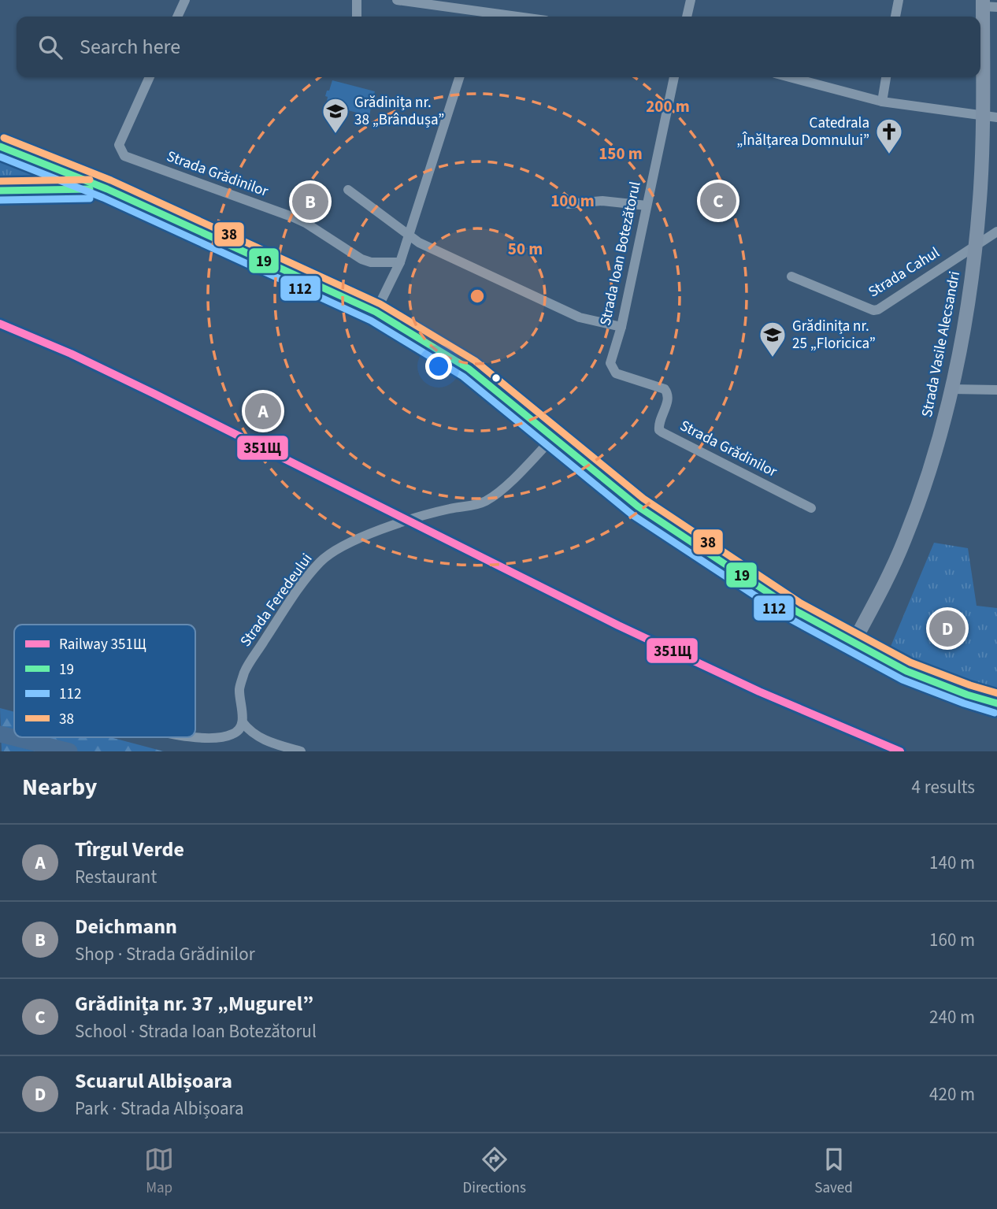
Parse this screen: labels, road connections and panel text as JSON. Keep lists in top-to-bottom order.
{
  "streets": {
    "main road": ["Strada Vasile Alecsandri"],
    "street": [
      "Strada Grădinilor",
      "Strada Ioan Botezătorul",
      "Strada Cahul",
      "Strada Feredeului"
    ]
  },
  "crossings": [
    ["Strada Grădinilor", "Strada Ioan Botezătorul"],
    ["Strada Cahul", "Strada Vasile Alecsandri"]
  ],
  "places": {
    "school or university": ["Grădinița nr. 38 „Brândușa”", "Grădinița nr. 25 „Floricica”"],
    "church": ["Catedrala „Înălțarea Domnului”"]
  },
  "lines": [
    "transit line 38",
    "transit line 19",
    "transit line 112",
    "rail line 351Щ"
  ],
  "legend": [
    "Railway 351Щ",
    "19",
    "112",
    "38"
  ],
  "page": {
    "search": "Search here",
    "pins": [
      "C",
      "B",
      "A",
      "D"
    ],
    "heading": ["Nearby", "4 results"],
    "list": [
      {
        "mark": "A",
        "name": "Tîrgul Verde",
        "note": "Restaurant",
        "value": "140 m"
      },
      {
        "mark": "B",
        "name": "Deichmann",
        "note": "Shop · Strada Grădinilor",
        "value": "160 m"
      },
      {
        "mark": "C",
        "name": "Grădinița nr. 37 „Mugurel”",
        "note": "School · Strada Ioan Botezătorul",
        "value": "240 m"
      },
      {
        "mark": "D",
        "name": "Scuarul Albișoara",
        "note": "Park · Strada Albișoara",
        "value": "420 m"
      }
    ],
    "nav": ["Map", "Directions", "Saved"]
  },
  "rings": [
    "200 m",
    "150 m",
    "100 m",
    "50 m"
  ]
}
